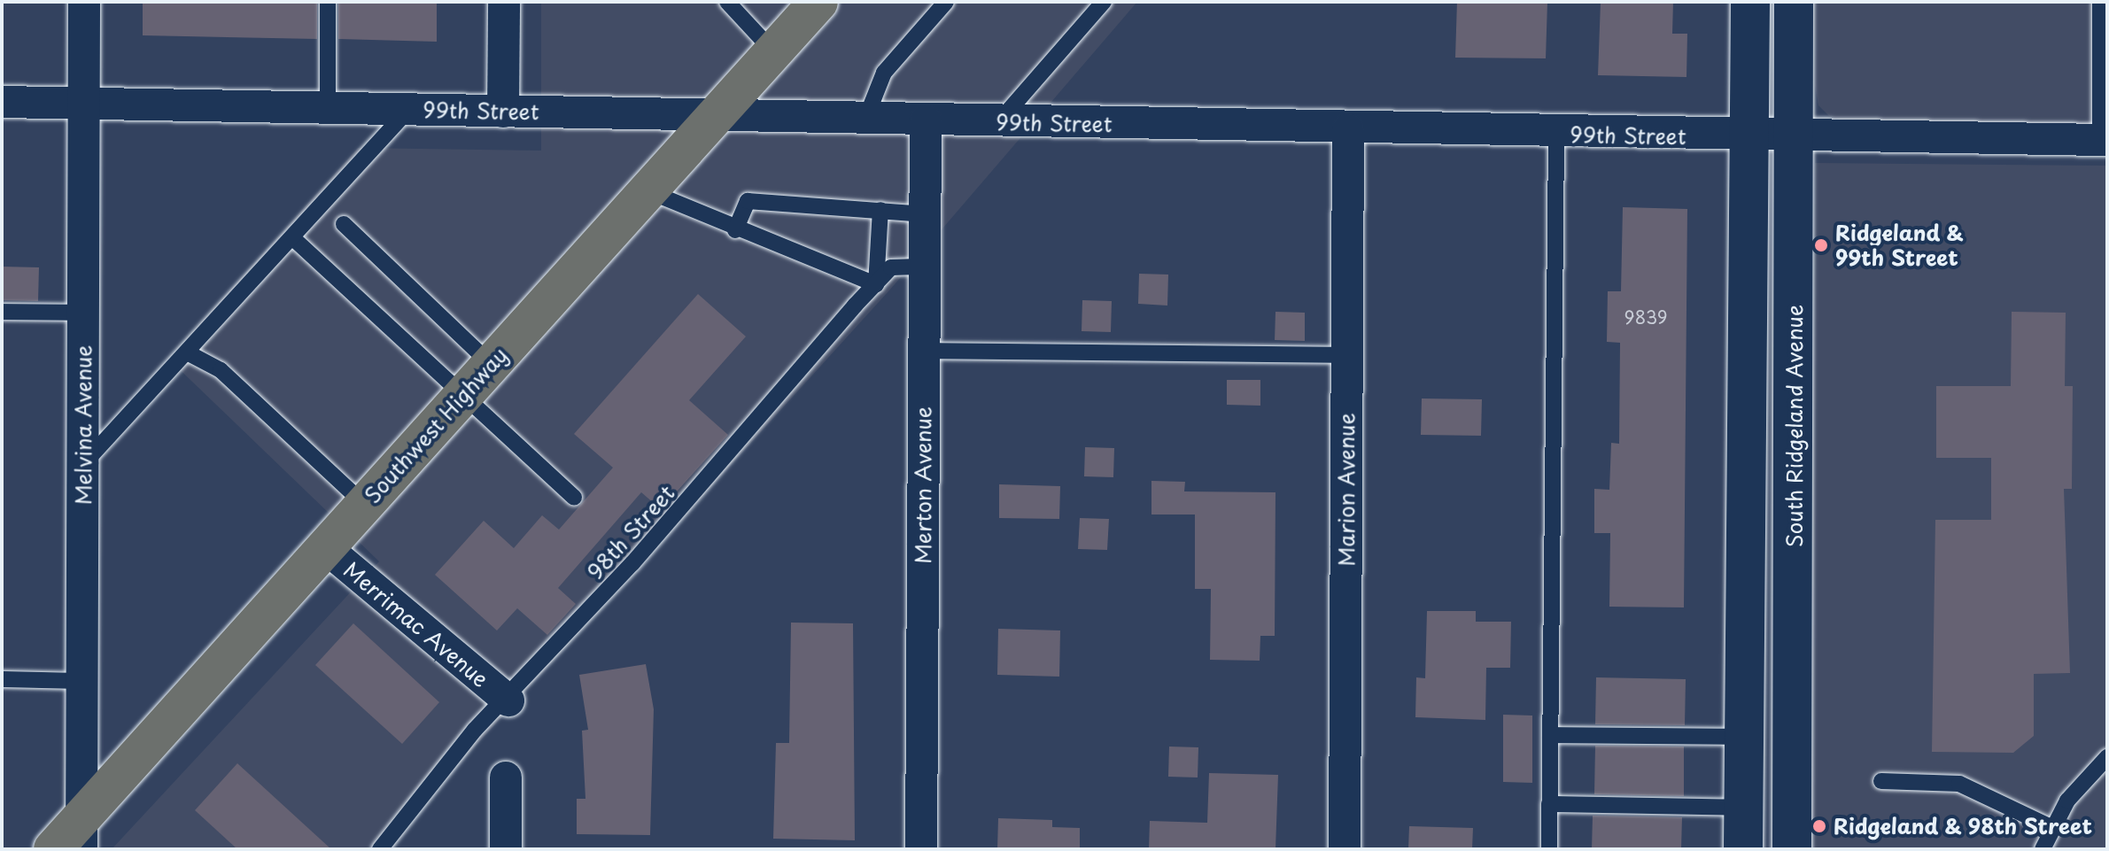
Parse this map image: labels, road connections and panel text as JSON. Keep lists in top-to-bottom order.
{
  "streets": {
    "main road": ["Southwest Highway", "South Ridgeland Avenue"],
    "street": [
      "99th Street",
      "Melvina Avenue",
      "Merton Avenue",
      "Marion Avenue",
      "Merrimac Avenue"
    ],
    "lane": ["98th Street"]
  },
  "crossings": [
    ["99th Street", "Melvina Avenue"],
    ["99th Street", "Southwest Highway"],
    ["99th Street", "South Ridgeland Avenue"],
    ["99th Street", "Merton Avenue"],
    ["99th Street", "Marion Avenue"],
    ["Melvina Avenue", "Southwest Highway"],
    ["Southwest Highway", "Merrimac Avenue"],
    ["Merton Avenue", "98th Street"],
    ["98th Street", "Merrimac Avenue"]
  ],
  "places": ["Ridgeland & 99th Street", "Ridgeland & 98th Street"],
  "house_numbers": ["9839"]
}
